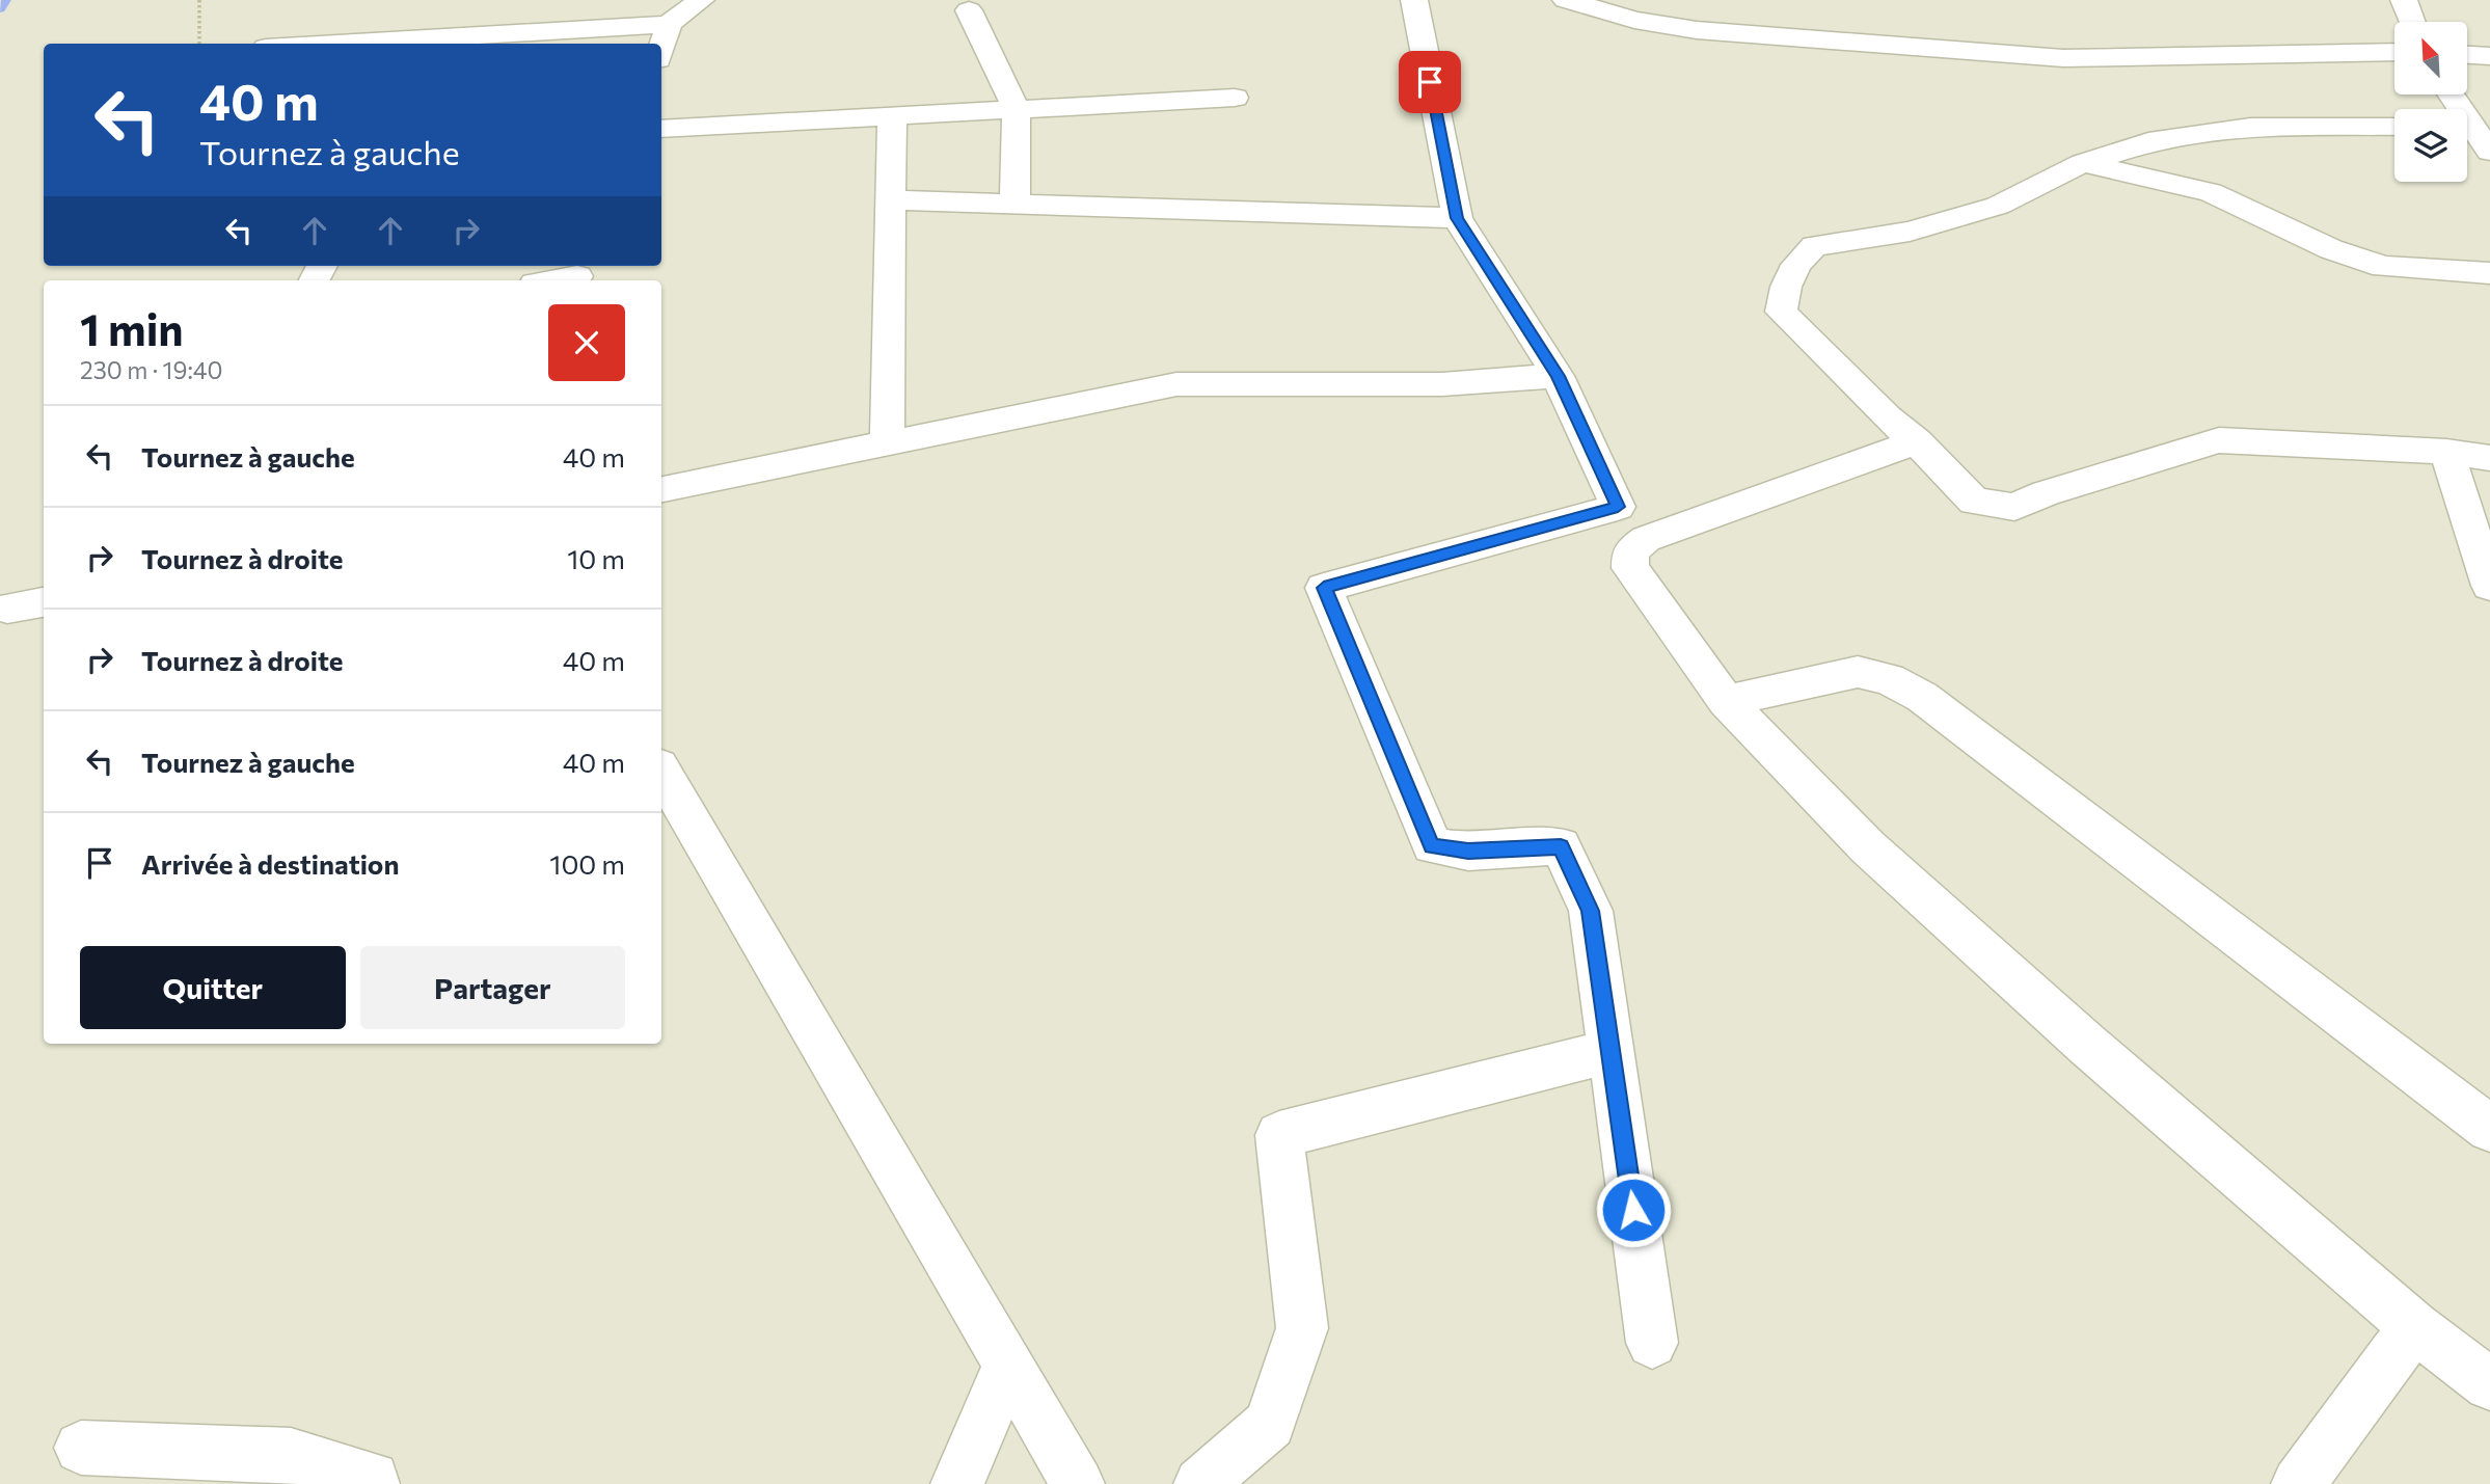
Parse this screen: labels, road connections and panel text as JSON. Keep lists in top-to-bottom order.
{
  "north": "top left",
  "page": {
    "turn": ["40 m", "Tournez à gauche"],
    "heading": ["1 min", "230 m · 19:40"],
    "list": [
      {
        "name": "Tournez à gauche",
        "value": "40 m"
      },
      {
        "name": "Tournez à droite",
        "value": "10 m"
      },
      {
        "name": "Tournez à droite",
        "value": "40 m"
      },
      {
        "name": "Tournez à gauche",
        "value": "40 m"
      },
      {
        "name": "Arrivée à destination",
        "value": "100 m"
      }
    ],
    "buttons": ["Quitter", "Partager"]
  }
}
